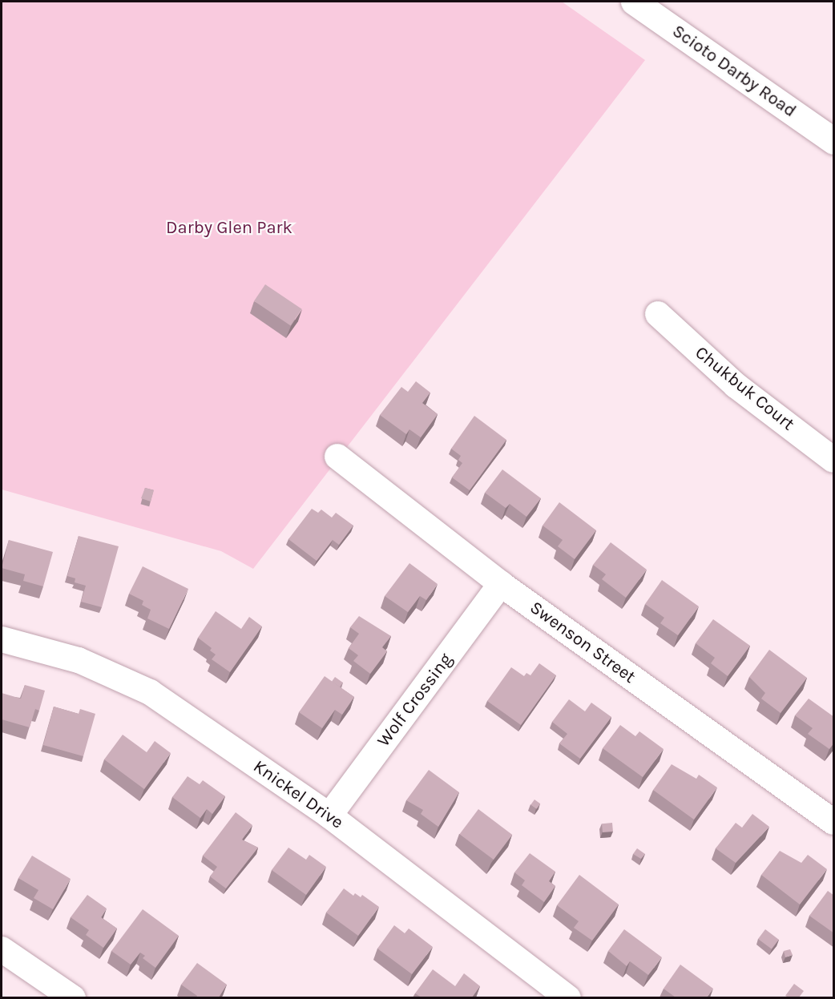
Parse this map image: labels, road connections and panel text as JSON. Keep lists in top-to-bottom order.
{
  "streets": {
    "main road": ["Scioto Darby Road"],
    "street": [
      "Chukbuk Court",
      "Swenson Street",
      "Wolf Crossing",
      "Knickel Drive"
    ]
  },
  "crossings": [
    ["Swenson Street", "Wolf Crossing"],
    ["Wolf Crossing", "Knickel Drive"]
  ],
  "parks": ["Darby Glen Park"]
}
